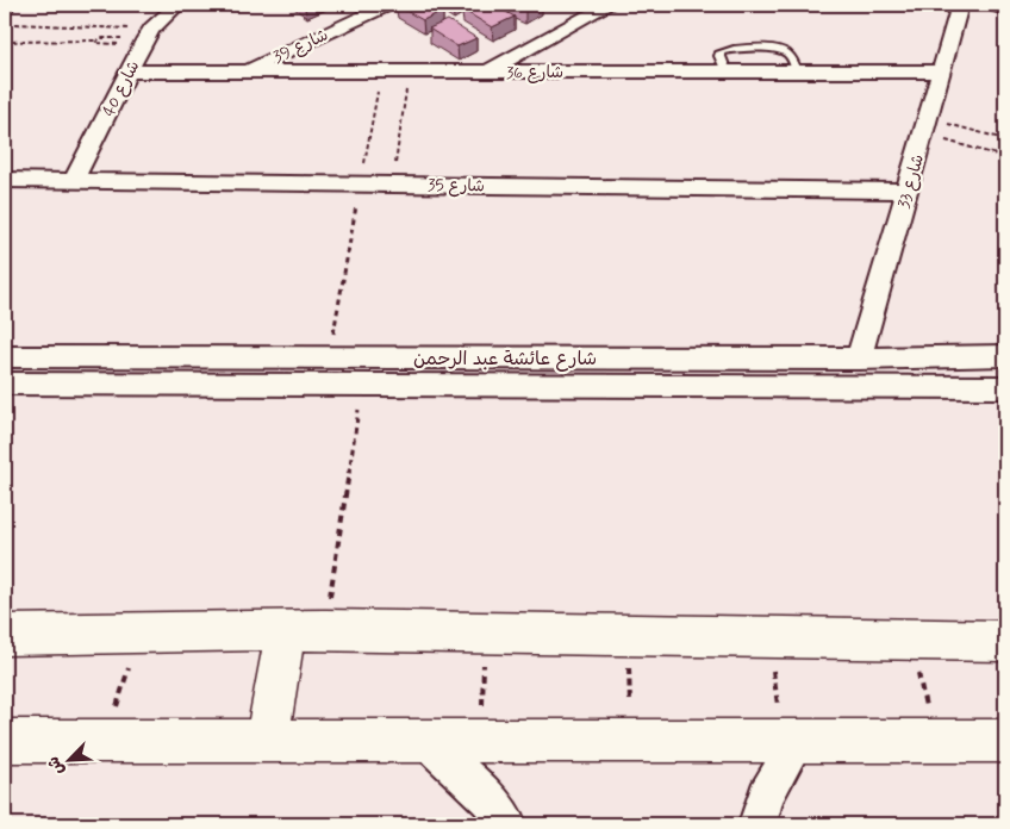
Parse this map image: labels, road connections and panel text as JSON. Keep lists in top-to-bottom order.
{
  "streets": {
    "street": [
      "شارع 39",
      "شارع 36",
      "شارع 40",
      "شارع 33",
      "شارع 35",
      "شارع عائشة عبد الرحمن"
    ]
  },
  "crossings": [
    ["شارع 39", "شارع 36"],
    ["شارع 36", "شارع 40"],
    ["شارع 36", "شارع 33"],
    ["شارع 40", "شارع 35"],
    ["شارع 33", "شارع 35"],
    ["شارع 33", "شارع عائشة عبد الرحمن"]
  ],
  "north": "bottom left"
}
